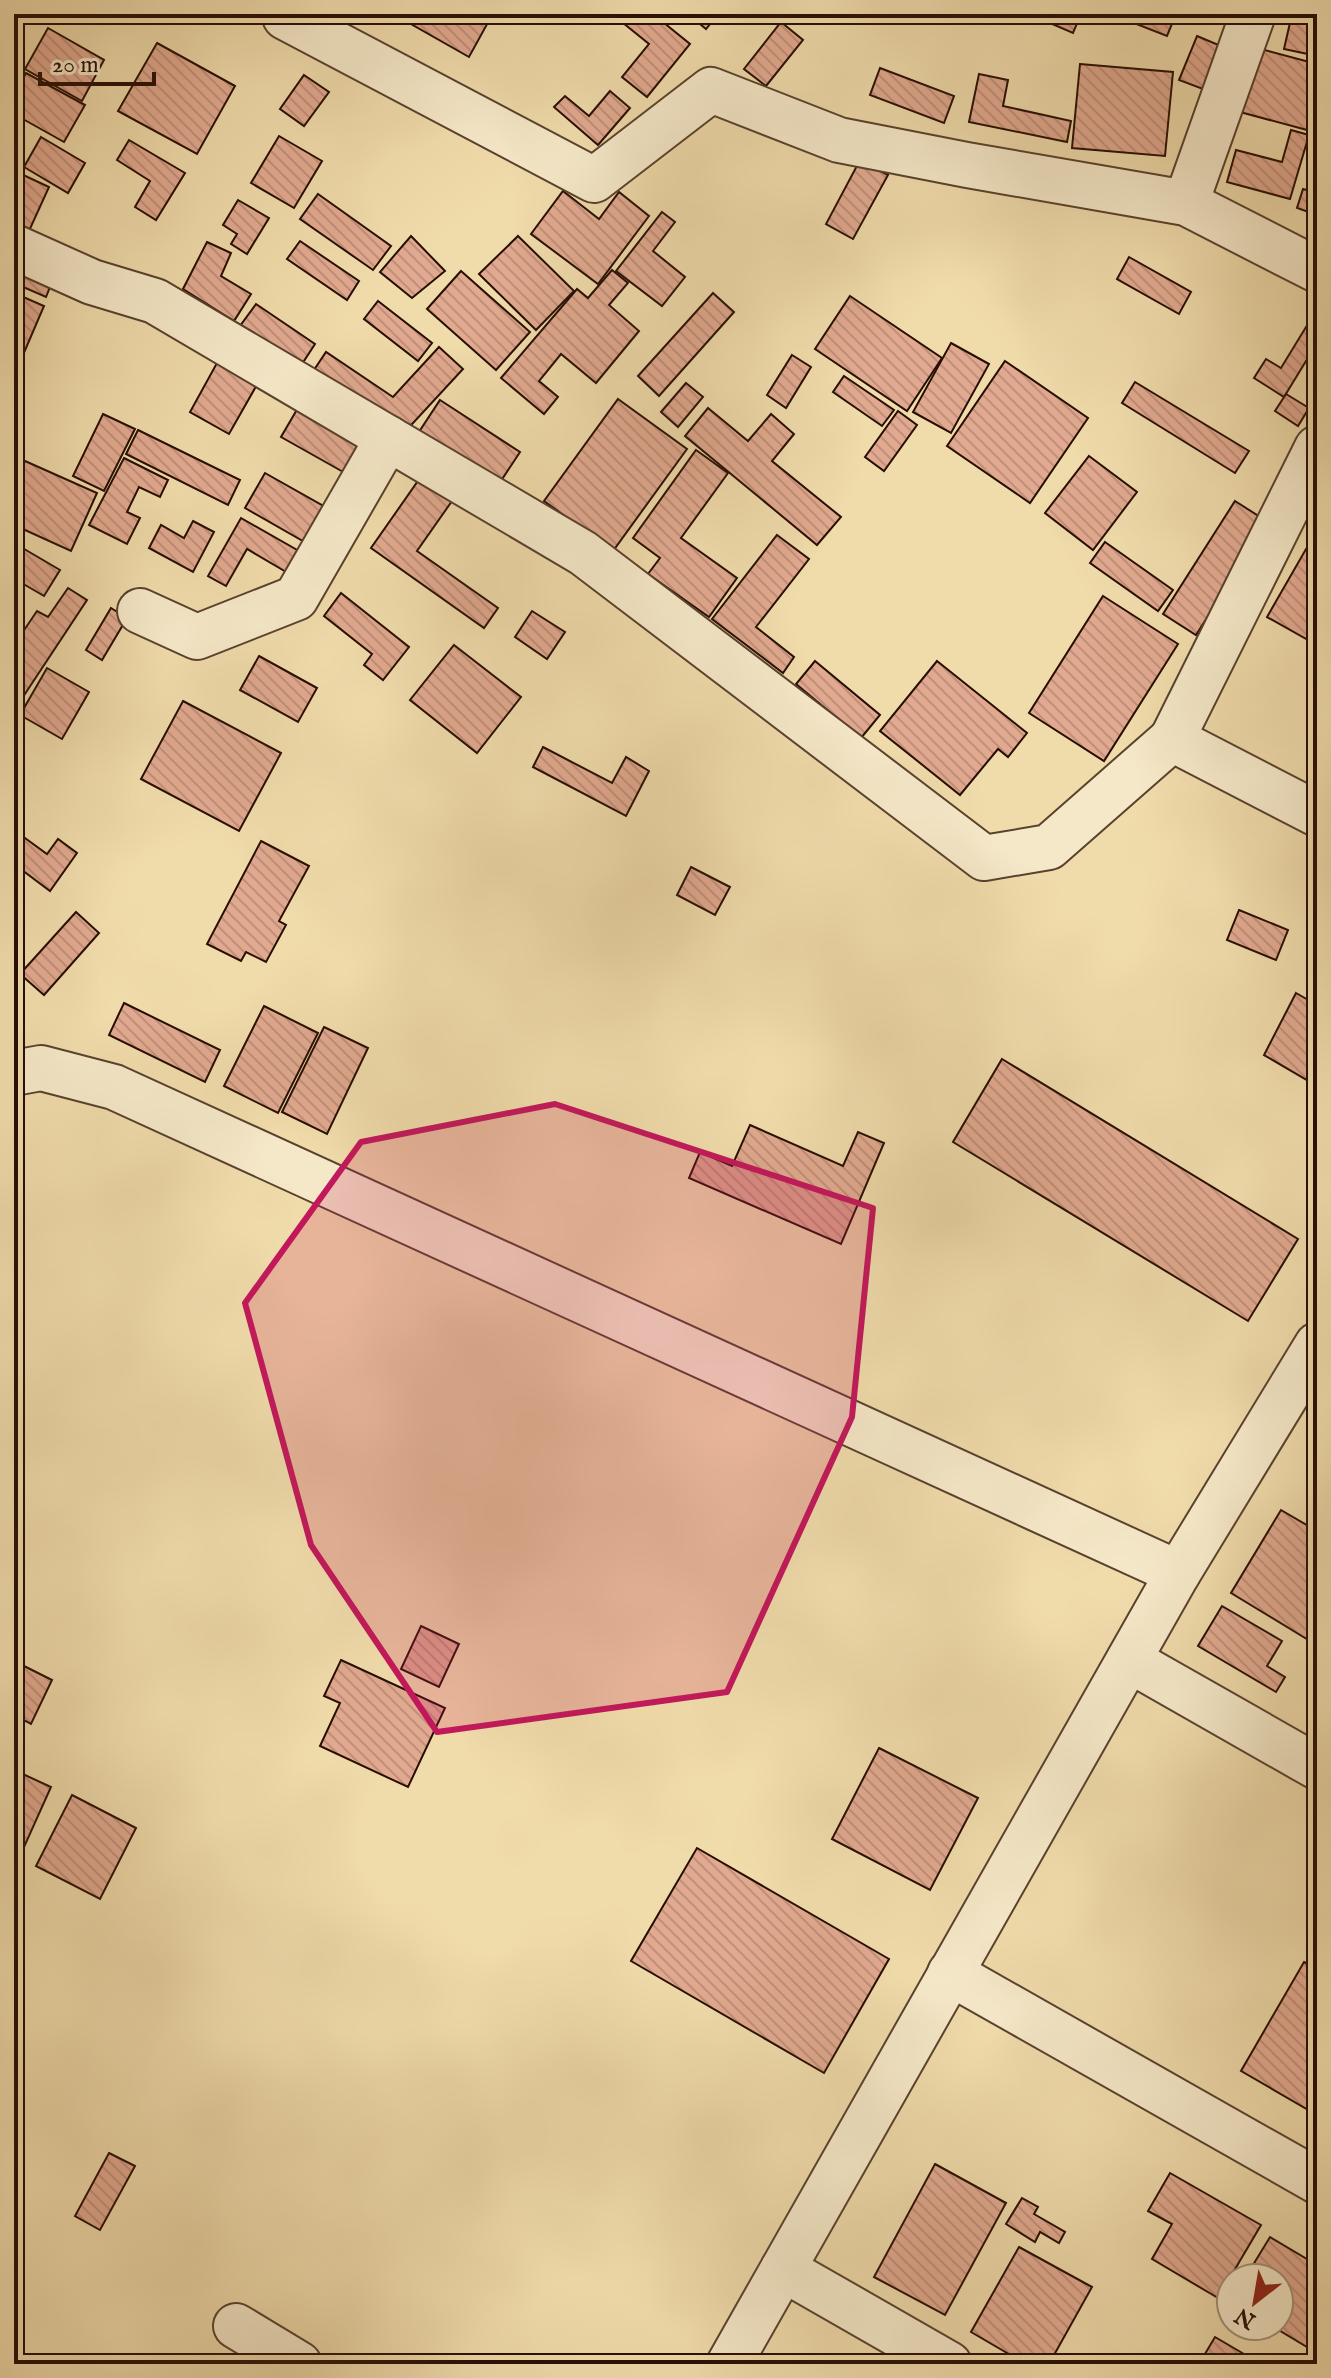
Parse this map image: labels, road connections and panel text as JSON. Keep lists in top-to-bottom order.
{
  "scale_bar": "20 m",
  "north": "bottom left"
}
